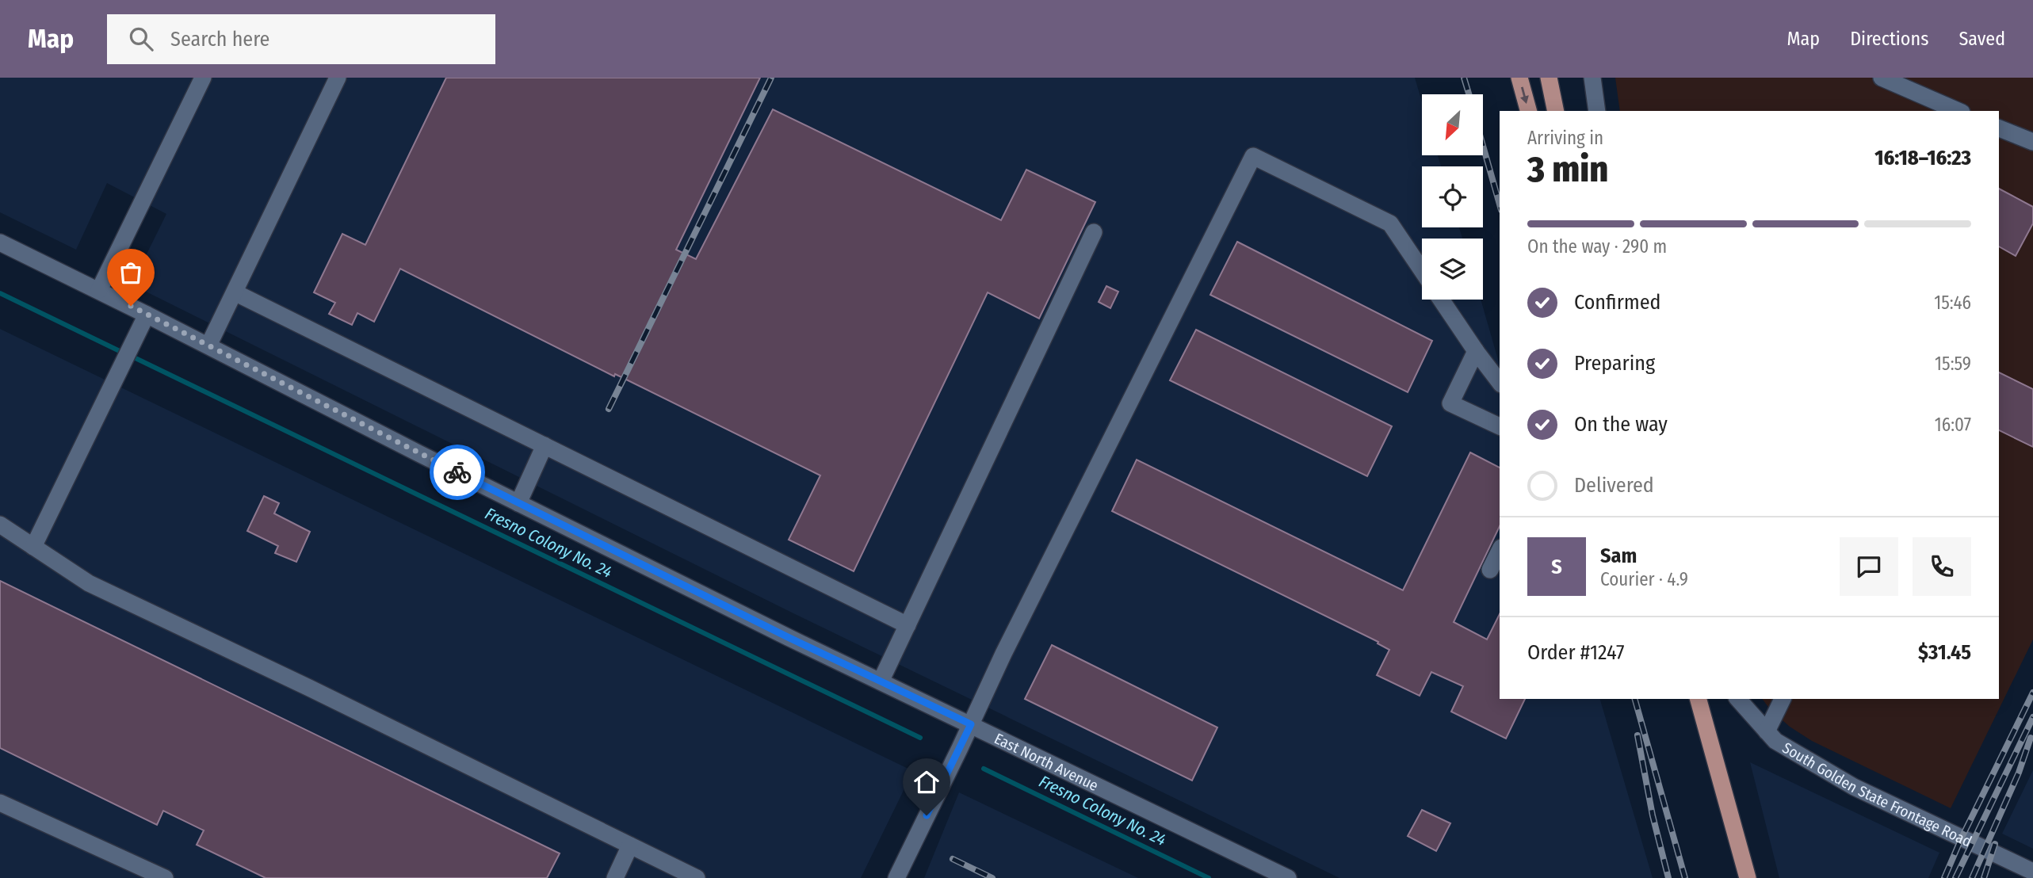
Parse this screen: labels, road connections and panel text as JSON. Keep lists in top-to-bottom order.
{
  "streets": {
    "street": ["East North Avenue", "South Golden State Frontage Road"]
  },
  "water": ["Fresno Colony No. 24"],
  "north": "bottom left",
  "page": {
    "header": "Map",
    "search": "Search here",
    "nav": ["Map", "Directions", "Saved"],
    "heading": ["3 min", "Arriving in", "16:18–16:23"],
    "panel": [
      "Sam",
      "Courier · 4.9",
      "Order #1247",
      "$31.45"
    ],
    "bar": "On the way · 290 m",
    "list": [
      ["Confirmed", "15:46"],
      ["Preparing", "15:59"],
      ["On the way", "16:07"],
      "Delivered"
    ],
    "round": "S"
  }
}
